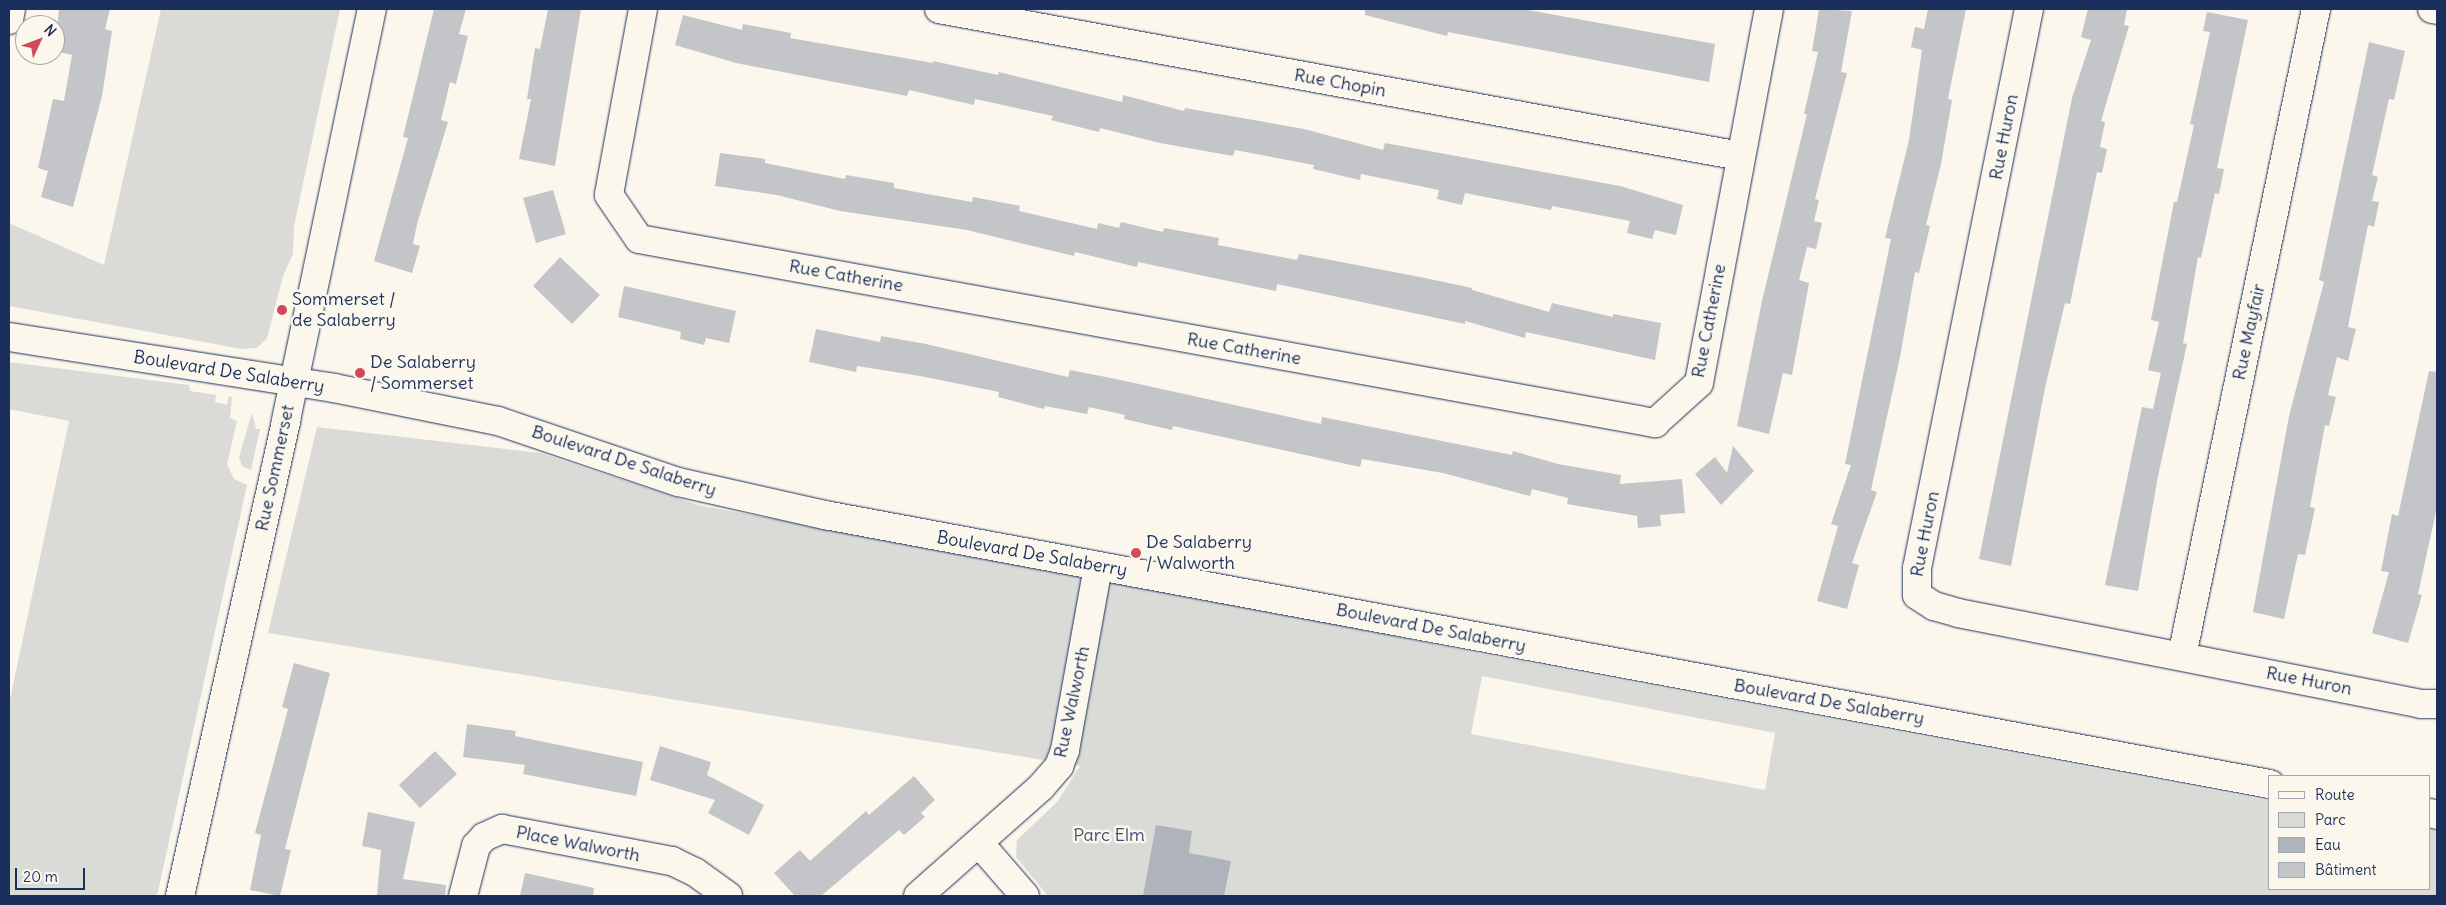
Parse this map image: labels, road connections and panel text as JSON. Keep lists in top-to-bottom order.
{
  "streets": {
    "street": [
      "Rue Chopin",
      "Rue Huron",
      "Rue Catherine",
      "Rue Mayfair",
      "Boulevard De Salaberry",
      "Rue Sommerset",
      "Rue Walworth",
      "Place Walworth"
    ]
  },
  "crossings": [
    ["Rue Chopin", "Rue Catherine"],
    ["Rue Huron", "Rue Mayfair"],
    ["Boulevard De Salaberry", "Rue Sommerset"],
    ["Boulevard De Salaberry", "Rue Walworth"]
  ],
  "parks": ["Parc Elm"],
  "places": ["Sommerset / de Salaberry", "De Salaberry / Sommerset", "De Salaberry / Walworth"],
  "legend": [
    "Route",
    "Parc",
    "Eau",
    "Bâtiment"
  ],
  "scale_bar": "20 m",
  "north": "top right"
}
